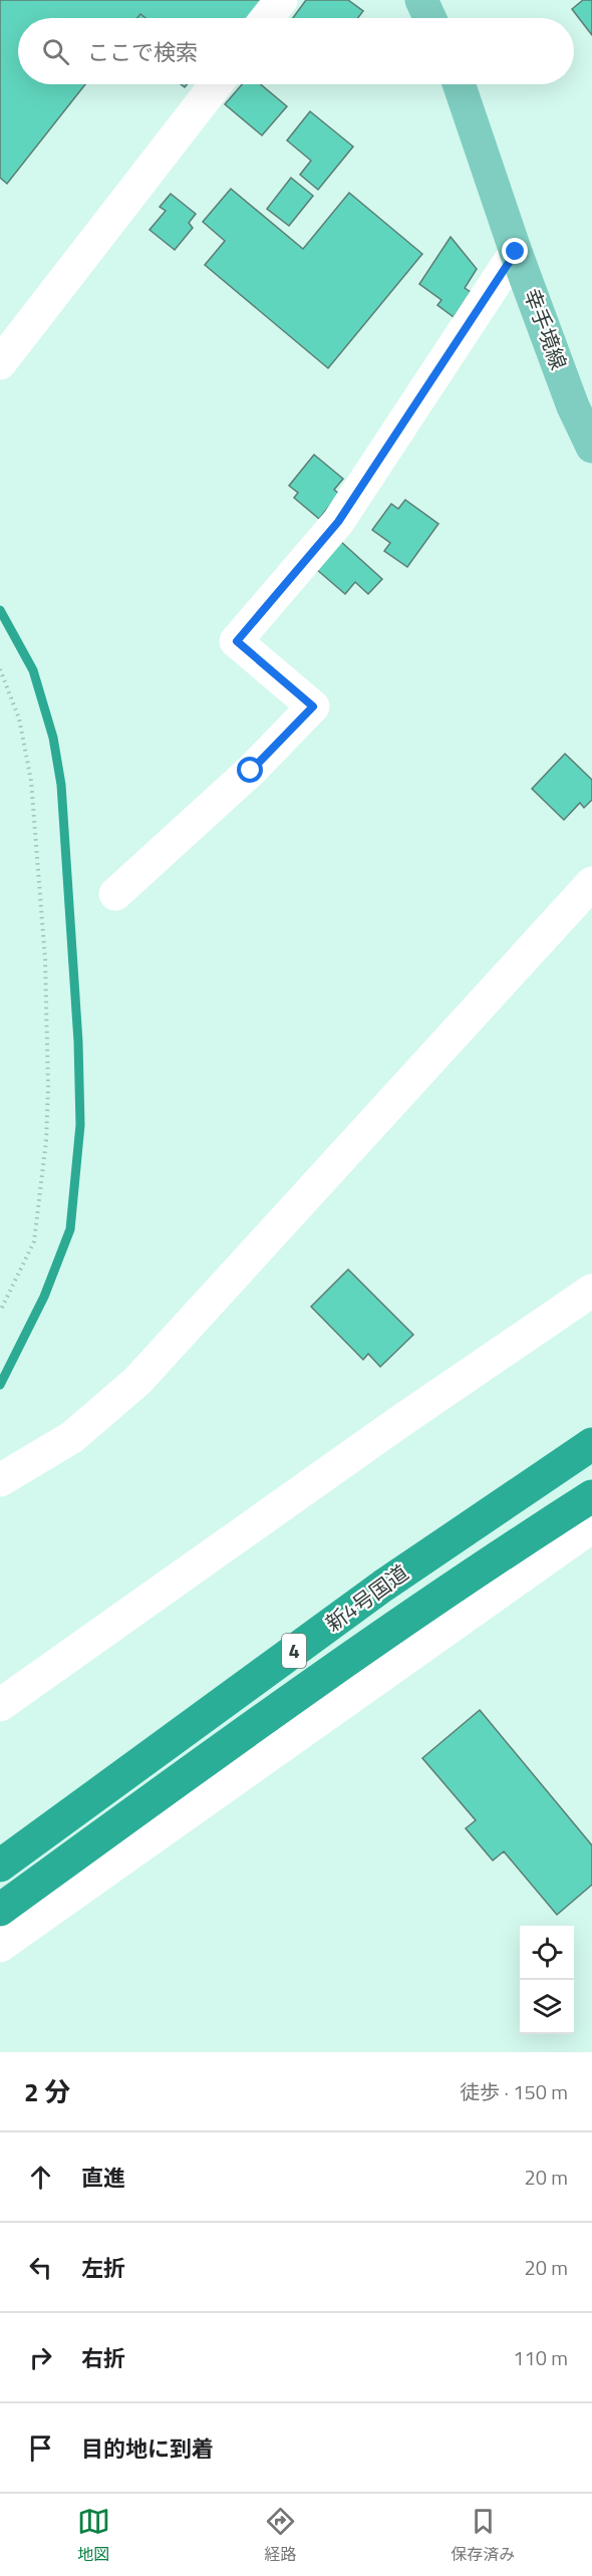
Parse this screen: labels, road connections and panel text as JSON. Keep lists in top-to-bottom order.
{
  "streets": {
    "highway": ["新4号国道", "4"],
    "main road": ["幸手境線"]
  },
  "page": {
    "search": "ここで検索",
    "heading": ["2 分", "徒歩 · 150 m"],
    "list": [
      ["直進", "20 m"],
      ["左折", "20 m"],
      ["右折", "110 m"],
      "目的地に到着"
    ],
    "nav": ["地図", "経路", "保存済み"]
  }
}
